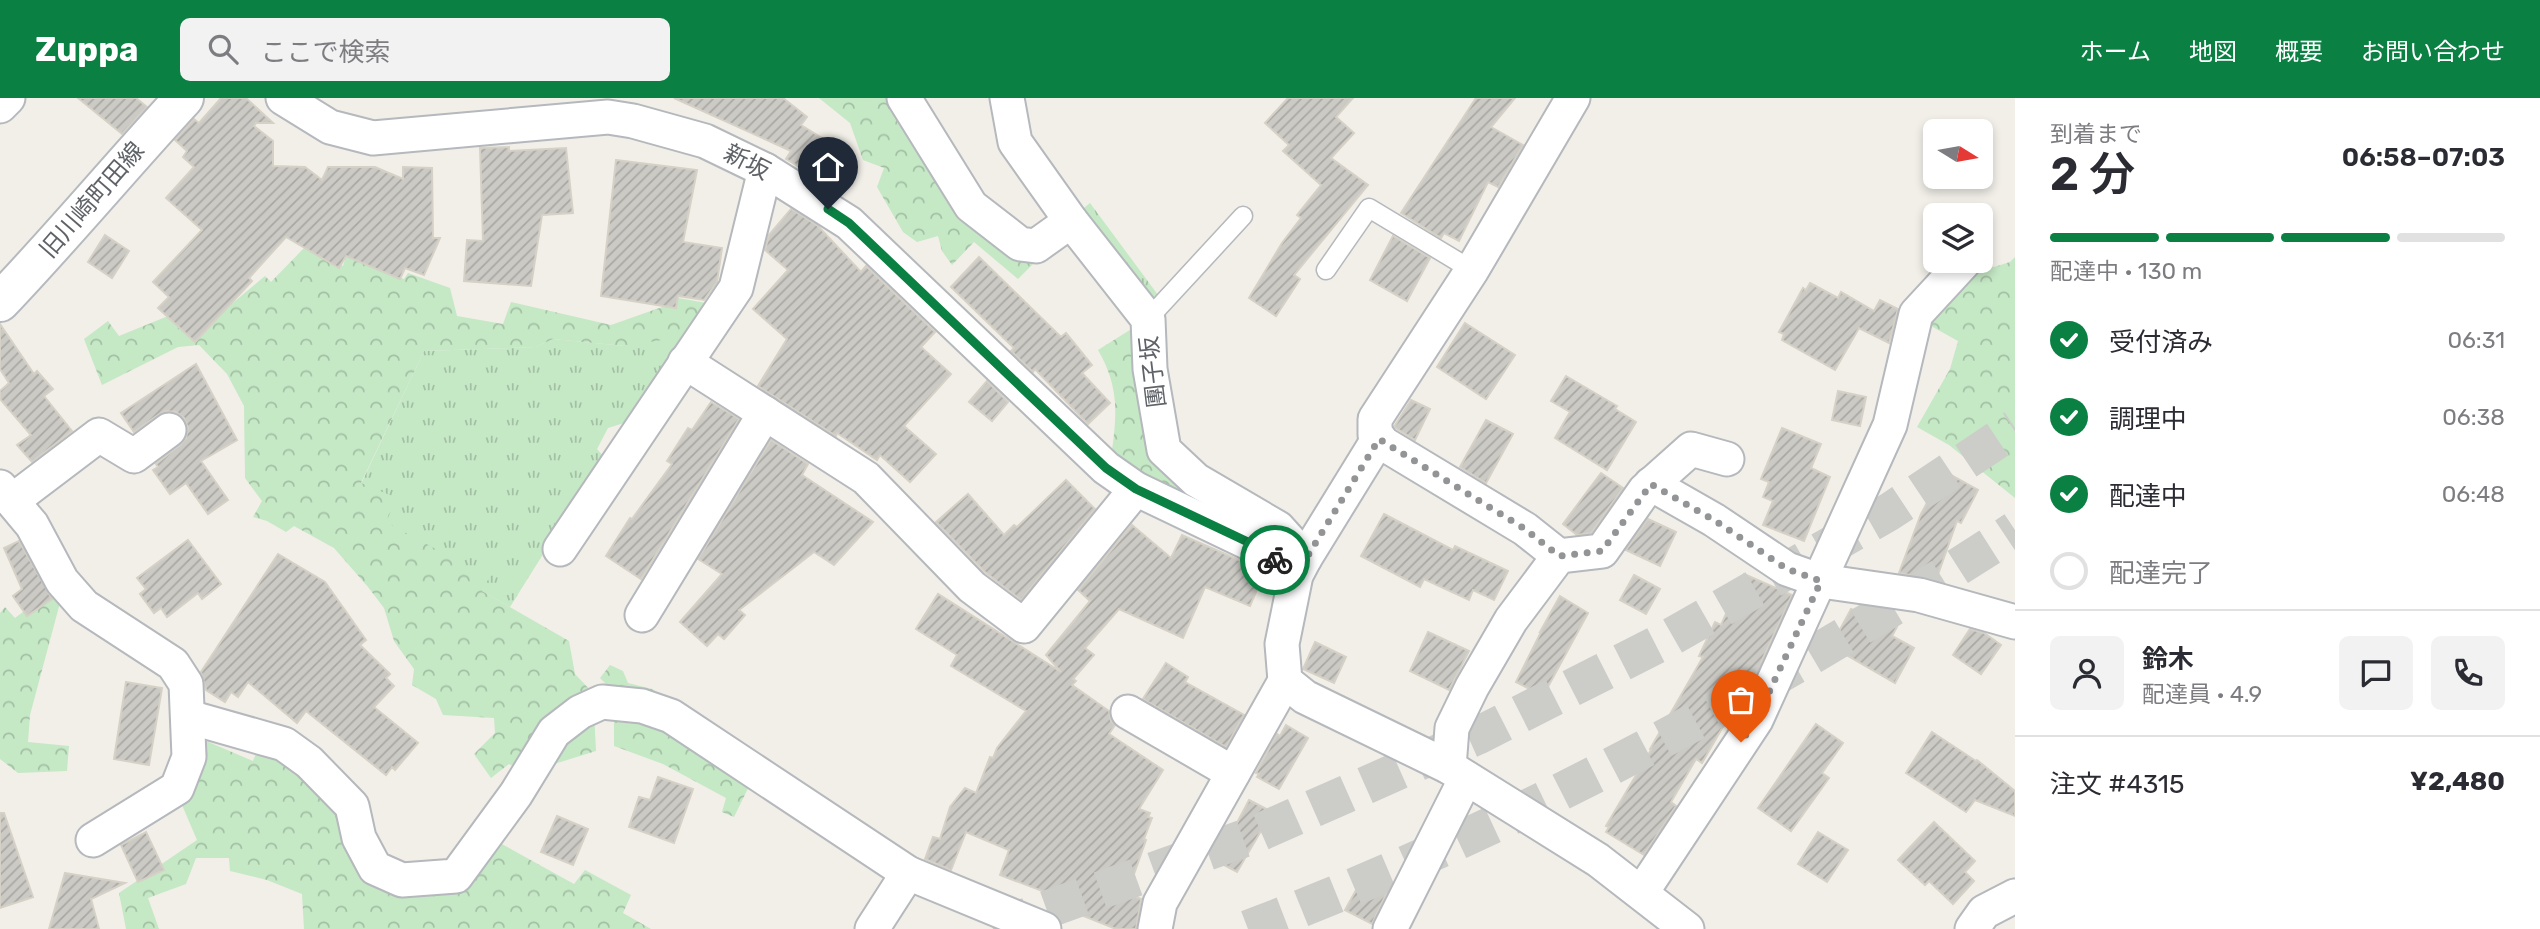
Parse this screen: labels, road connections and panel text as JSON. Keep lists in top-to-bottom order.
{
  "streets": {
    "main road": ["旧川崎町田線"],
    "street": ["新坂", "團子坂"]
  },
  "crossings": [
    ["新坂", "團子坂"]
  ],
  "north": "right",
  "page": {
    "header": "Zuppa",
    "search": "ここで検索",
    "nav": [
      "ホーム",
      "地図",
      "概要",
      "お問い合わせ"
    ],
    "heading": ["2 分", "到着まで", "06:58–07:03"],
    "panel": [
      "鈴木",
      "配達員 · 4.9",
      "注文 #4315",
      "¥2,480"
    ],
    "bar": "配達中 · 130 m",
    "list": [
      ["受付済み", "06:31"],
      ["調理中", "06:38"],
      ["配達中", "06:48"],
      "配達完了"
    ]
  }
}
